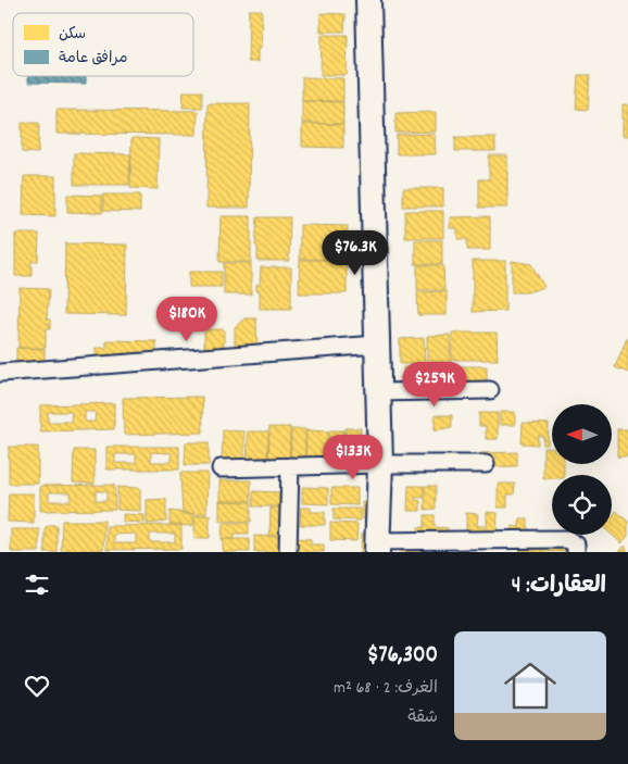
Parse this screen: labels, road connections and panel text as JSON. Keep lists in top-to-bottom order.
{
  "legend": ["سكن", "مرافق عامة"],
  "north": "left",
  "page": {
    "price": [
      "$76.3K",
      "$180K",
      "$259K",
      "$133K"
    ],
    "heading": "العقارات: 4",
    "list": [
      {
        "name": "$76,300",
        "note": "الغرف: 2 · 68 m² · شقة"
      }
    ]
  }
}
